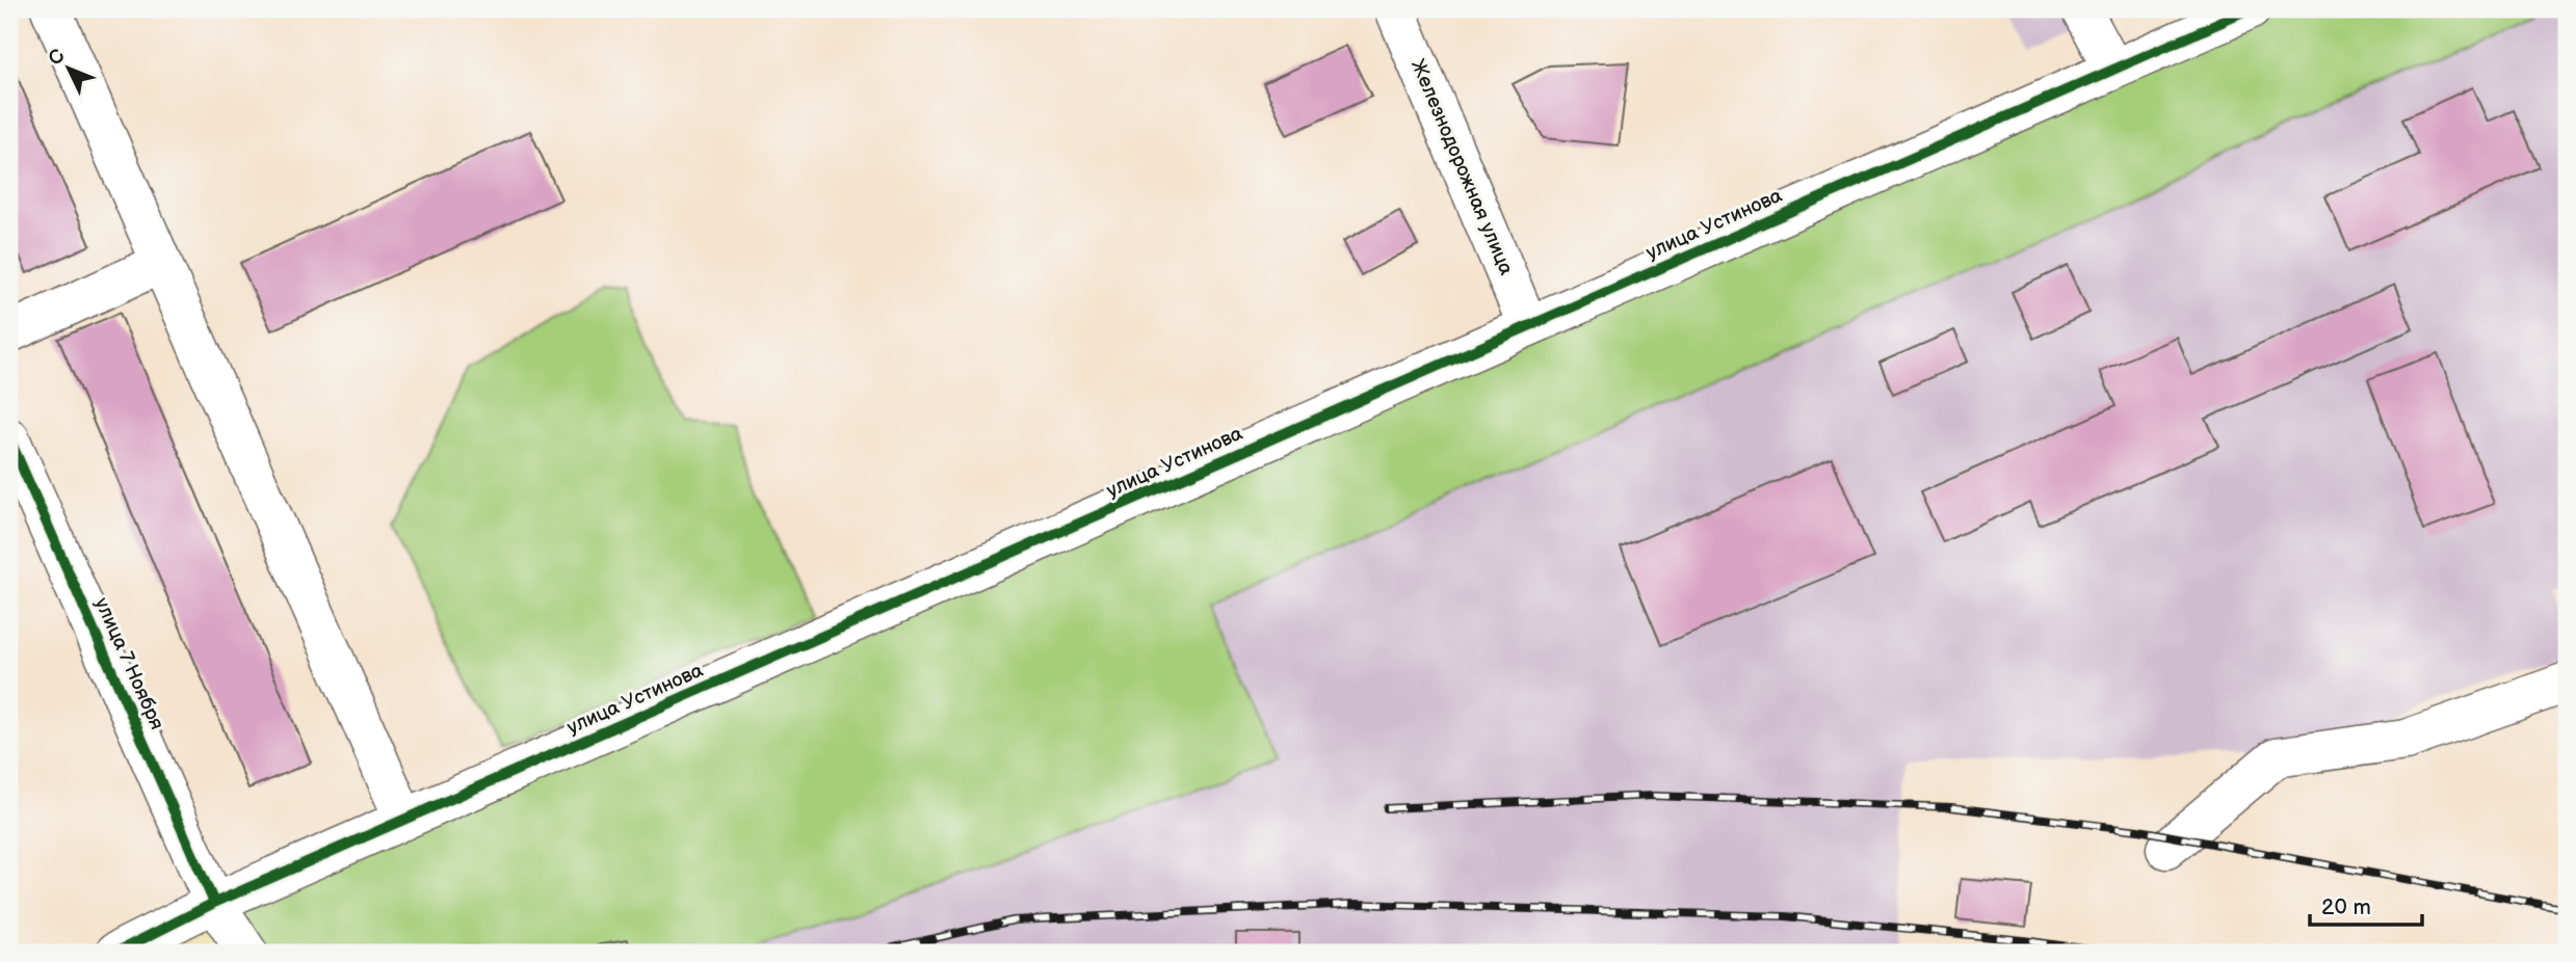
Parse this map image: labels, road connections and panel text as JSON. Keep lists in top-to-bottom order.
{
  "streets": {
    "street": ["Железнодорожная улица", "улица Устинова", "улица 7 Ноября"]
  },
  "crossings": [
    ["Железнодорожная улица", "улица Устинова"],
    ["улица Устинова", "улица 7 Ноября"]
  ],
  "scale_bar": "20 m",
  "north": "top left"
}
